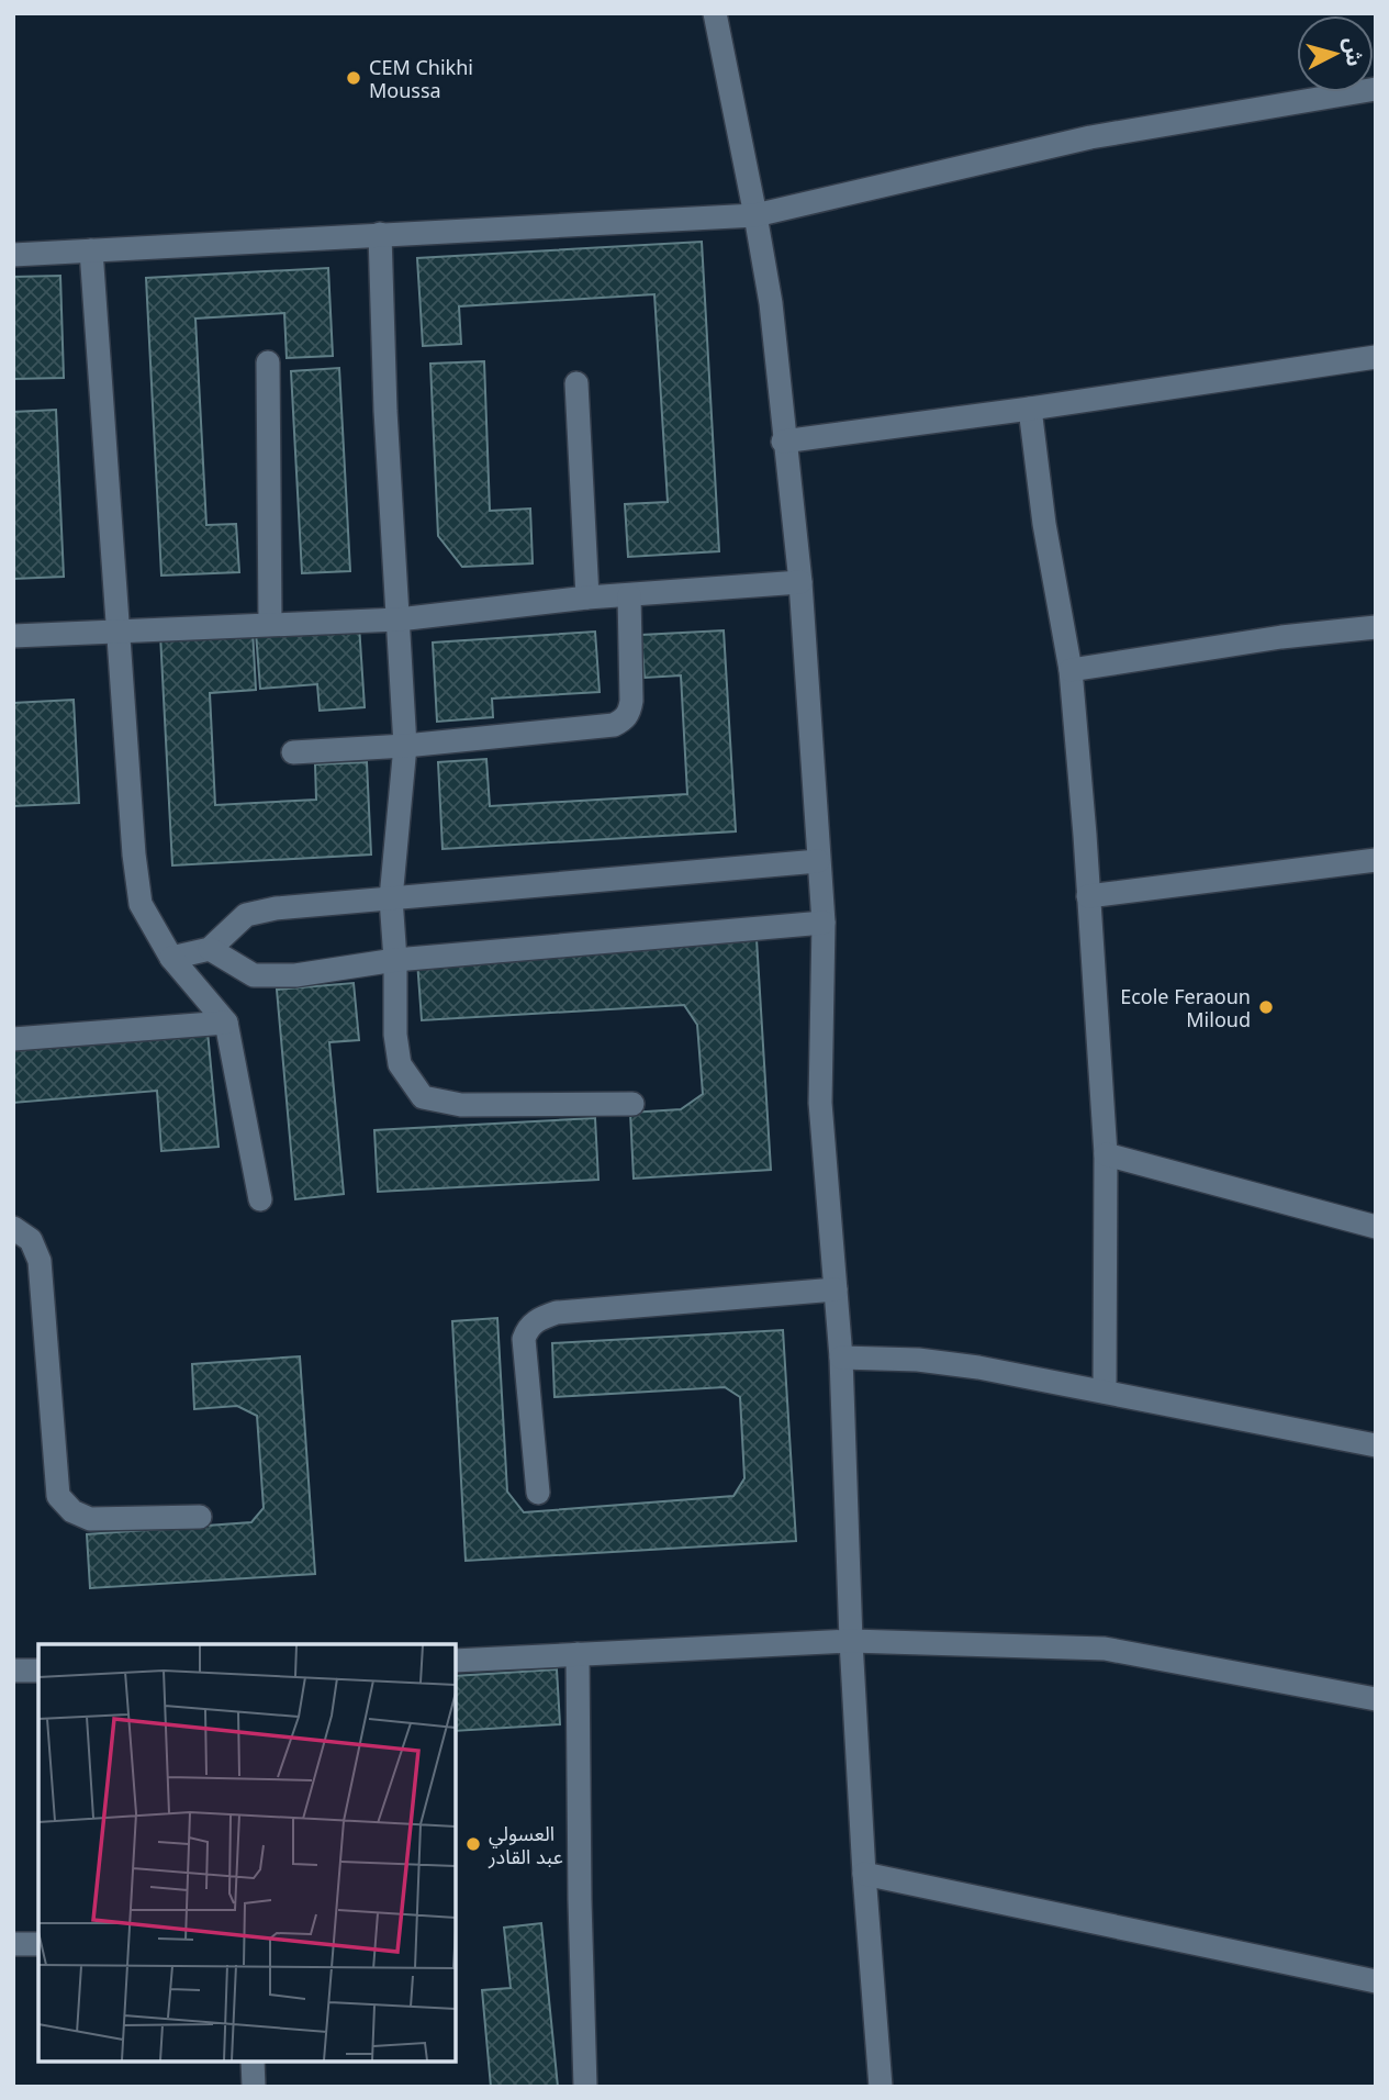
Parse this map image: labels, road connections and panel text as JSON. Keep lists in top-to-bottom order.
{
  "places": ["CEM Chikhi Moussa", "Ecole Feraoun Miloud", "العسولي عبد القادر"],
  "north": "right"
}
